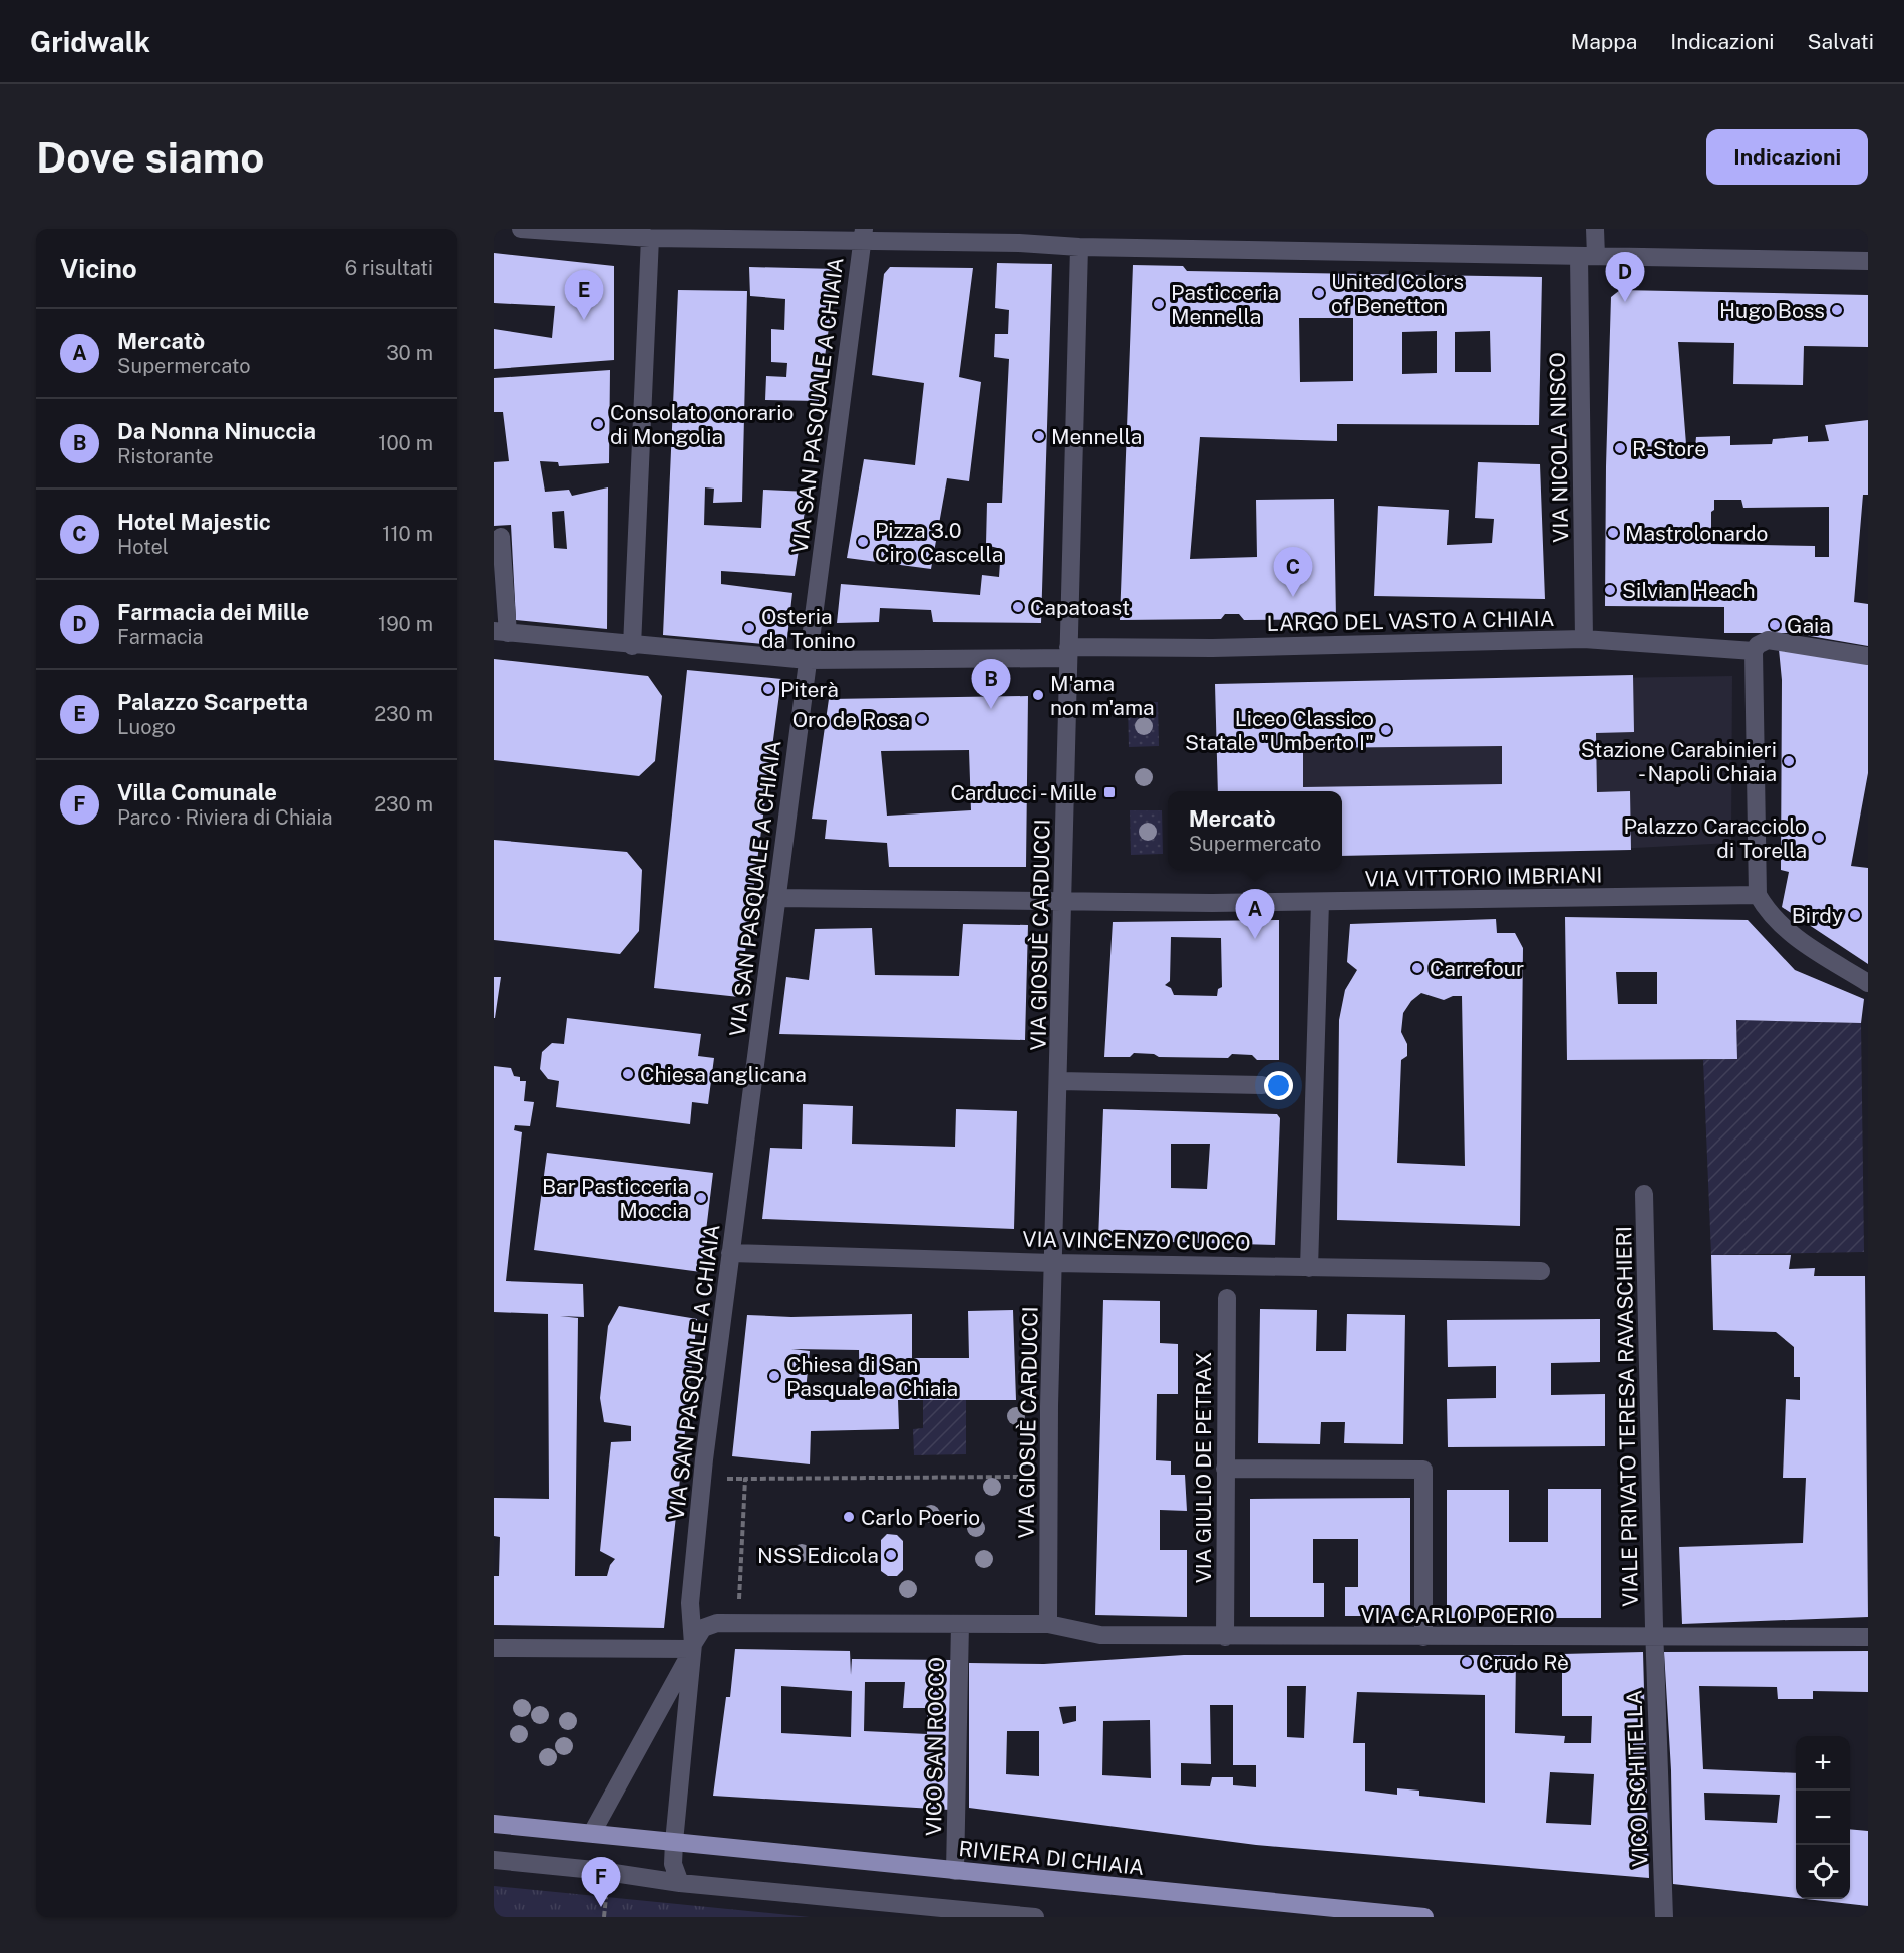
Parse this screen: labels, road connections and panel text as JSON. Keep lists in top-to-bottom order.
{
  "streets": {
    "main road": ["RIVIERA DI CHIAIA"],
    "street": [
      "VIA SAN PASQUALE A CHIAIA",
      "VIA NICOLA NISCO",
      "LARGO DEL VASTO A CHIAIA",
      "VIA VITTORIO IMBRIANI",
      "VIA GIOSUÈ CARDUCCI",
      "VIA VINCENZO CUOCO",
      "VIALE PRIVATO TERESA RAVASCHIERI",
      "VIA GIULIO DE PETRAX",
      "VIA CARLO POERIO",
      "VICO SAN ROCCO",
      "VICO ISCHITELLA"
    ]
  },
  "crossings": [
    ["VIA SAN PASQUALE A CHIAIA", "LARGO DEL VASTO A CHIAIA"],
    ["VIA SAN PASQUALE A CHIAIA", "VIA VITTORIO IMBRIANI"],
    ["VIA SAN PASQUALE A CHIAIA", "VIA VINCENZO CUOCO"],
    ["VIA SAN PASQUALE A CHIAIA", "VIA CARLO POERIO"],
    ["VIA SAN PASQUALE A CHIAIA", "RIVIERA DI CHIAIA"],
    ["VIA NICOLA NISCO", "LARGO DEL VASTO A CHIAIA"],
    ["LARGO DEL VASTO A CHIAIA", "VIA GIOSUÈ CARDUCCI"],
    ["VIA VITTORIO IMBRIANI", "VIA GIOSUÈ CARDUCCI"],
    ["VIA GIOSUÈ CARDUCCI", "VIA VINCENZO CUOCO"],
    ["VIA GIOSUÈ CARDUCCI", "VIA CARLO POERIO"],
    ["VIALE PRIVATO TERESA RAVASCHIERI", "VIA CARLO POERIO"],
    ["VIALE PRIVATO TERESA RAVASCHIERI", "VICO ISCHITELLA"],
    ["VIA GIULIO DE PETRAX", "VIA CARLO POERIO"],
    ["VIA CARLO POERIO", "VICO SAN ROCCO"],
    ["VIA CARLO POERIO", "VICO ISCHITELLA"],
    ["VICO SAN ROCCO", "RIVIERA DI CHIAIA"]
  ],
  "places": {
    "other": [
      "United Colors of Benetton",
      "Pasticceria Mennella",
      "Hugo Boss",
      "Consolato onorario di Mongolia",
      "Mennella",
      "R-Store",
      "Mastrolonardo",
      "Pizza 3.0 Ciro Cascella",
      "Silvian Heach",
      "Capatoast",
      "Gaia",
      "Osteria da Tonino",
      "Piterà",
      "M'ama non m'ama",
      "Oro de Rosa",
      "Liceo Classico Statale \"Umberto I\"",
      "Stazione Carabinieri - Napoli Chiaia",
      "Palazzo Caracciolo di Torella",
      "Birdy",
      "Carrefour",
      "Chiesa anglicana",
      "Bar Pasticceria Moccia",
      "Chiesa di San Pasquale a Chiaia",
      "Carlo Poerio",
      "NSS Edicola",
      "Crudo Rè"
    ],
    "transit": ["Carducci - Mille"]
  },
  "page": {
    "header": "Gridwalk",
    "nav": ["Mappa", "Indicazioni", "Salvati"],
    "buttons": "Indicazioni",
    "title": "Dove siamo",
    "heading": ["Vicino", "6 risultati"],
    "pins": [
      "D",
      "E",
      "C",
      "B",
      "A",
      "F"
    ],
    "list": [
      {
        "mark": "A",
        "name": "Mercatò",
        "note": "Supermercato",
        "value": "30 m"
      },
      {
        "mark": "B",
        "name": "Da Nonna Ninuccia",
        "note": "Ristorante",
        "value": "100 m"
      },
      {
        "mark": "C",
        "name": "Hotel Majestic",
        "note": "Hotel",
        "value": "110 m"
      },
      {
        "mark": "D",
        "name": "Farmacia dei Mille",
        "note": "Farmacia",
        "value": "190 m"
      },
      {
        "mark": "E",
        "name": "Palazzo Scarpetta",
        "note": "Luogo",
        "value": "230 m"
      },
      {
        "mark": "F",
        "name": "Villa Comunale",
        "note": "Parco · Riviera di Chiaia",
        "value": "230 m"
      }
    ],
    "popup": ["Mercatò", "Supermercato"],
    "map_buttons": ["+", "−"]
  }
}
